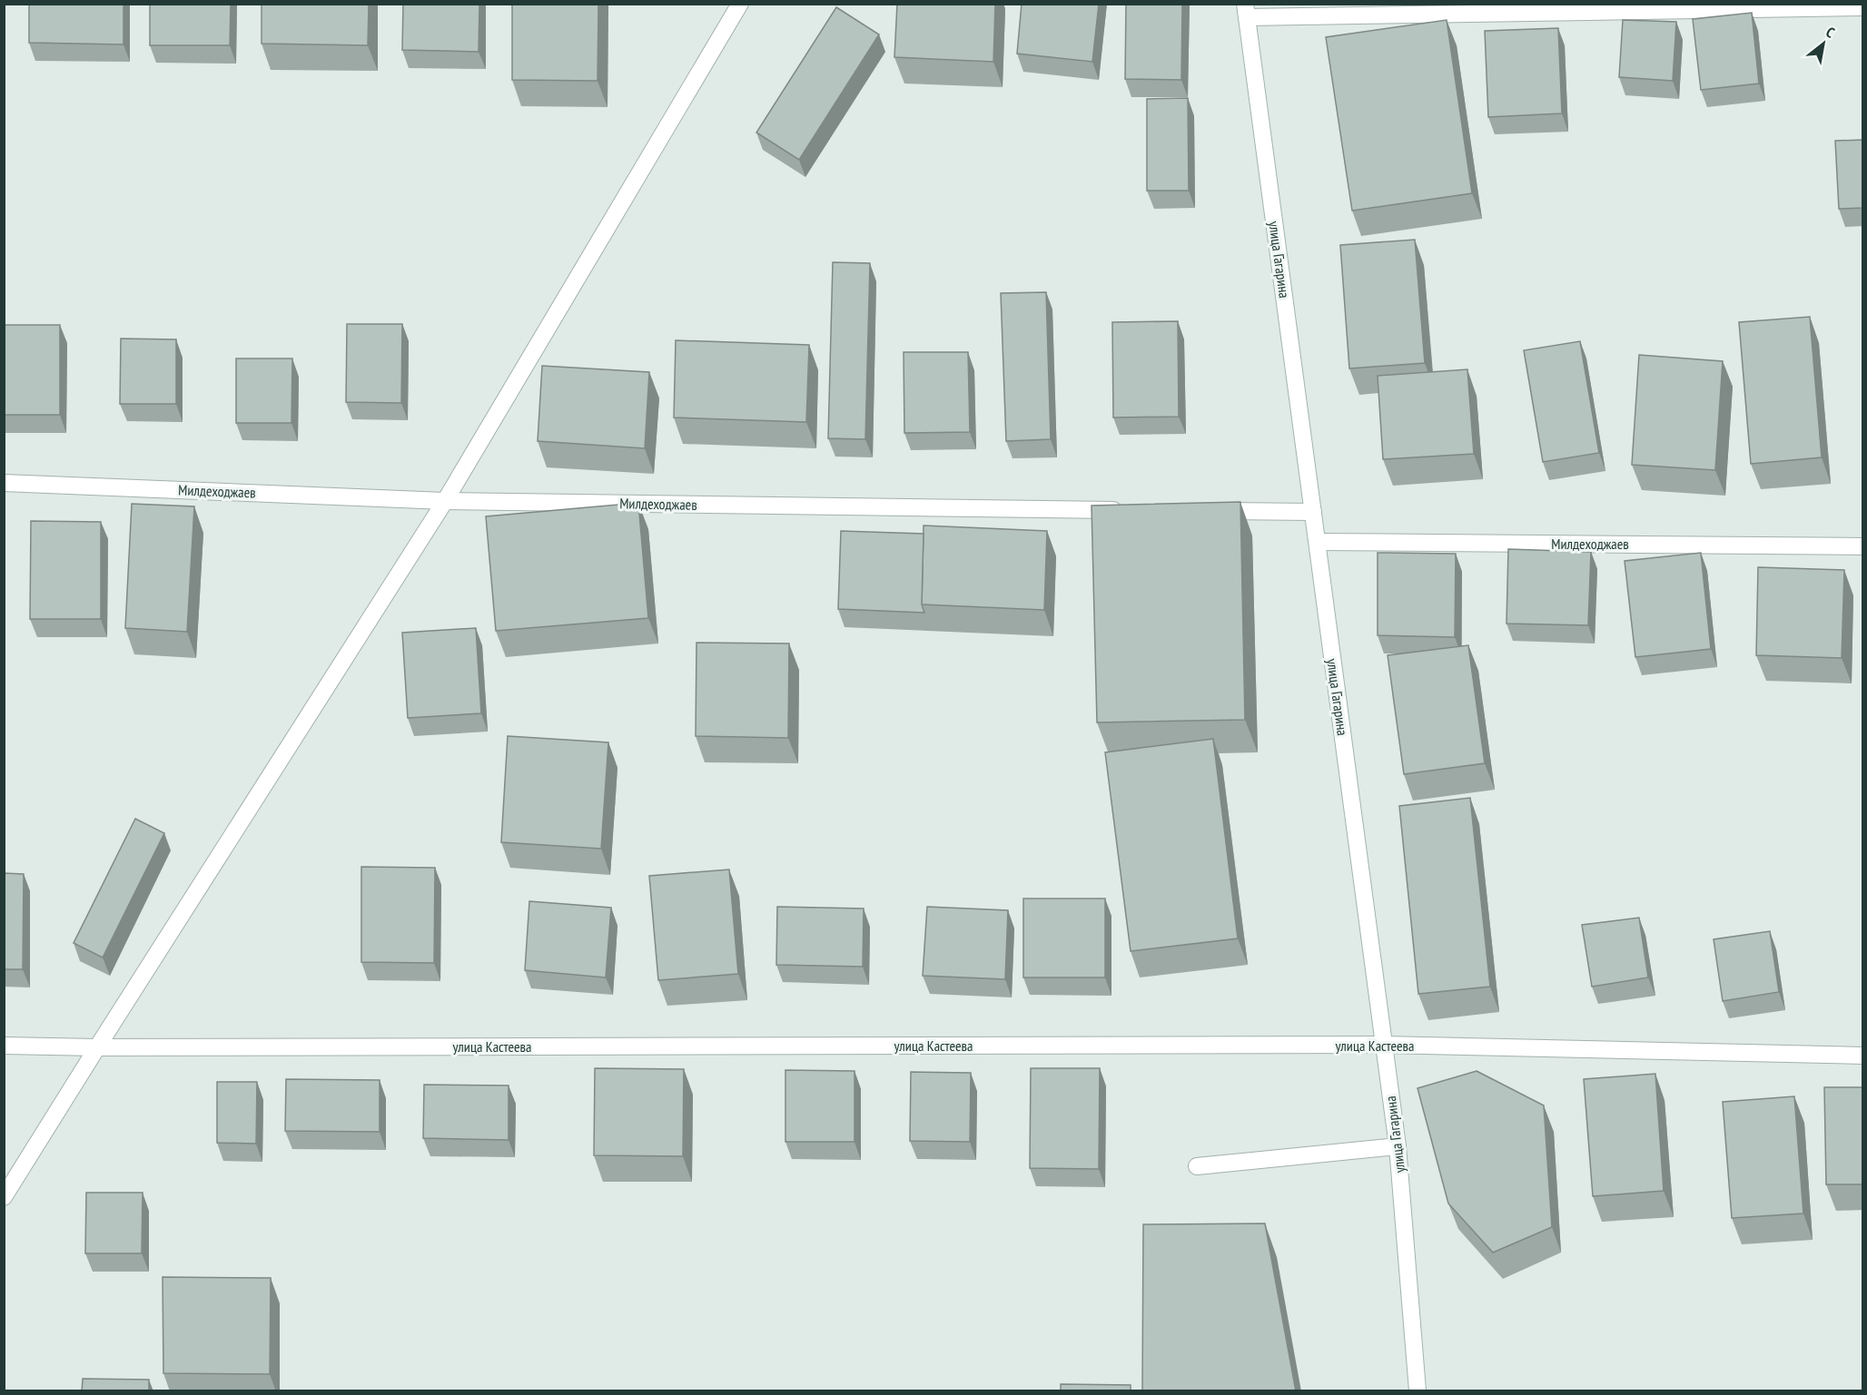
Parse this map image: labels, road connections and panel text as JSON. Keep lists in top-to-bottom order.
{
  "streets": {
    "street": ["улица Гагарина", "Милдеходжаев", "улица Кастеева"]
  },
  "crossings": [
    ["улица Гагарина", "Милдеходжаев"],
    ["улица Гагарина", "улица Кастеева"]
  ],
  "north": "top right"
}
